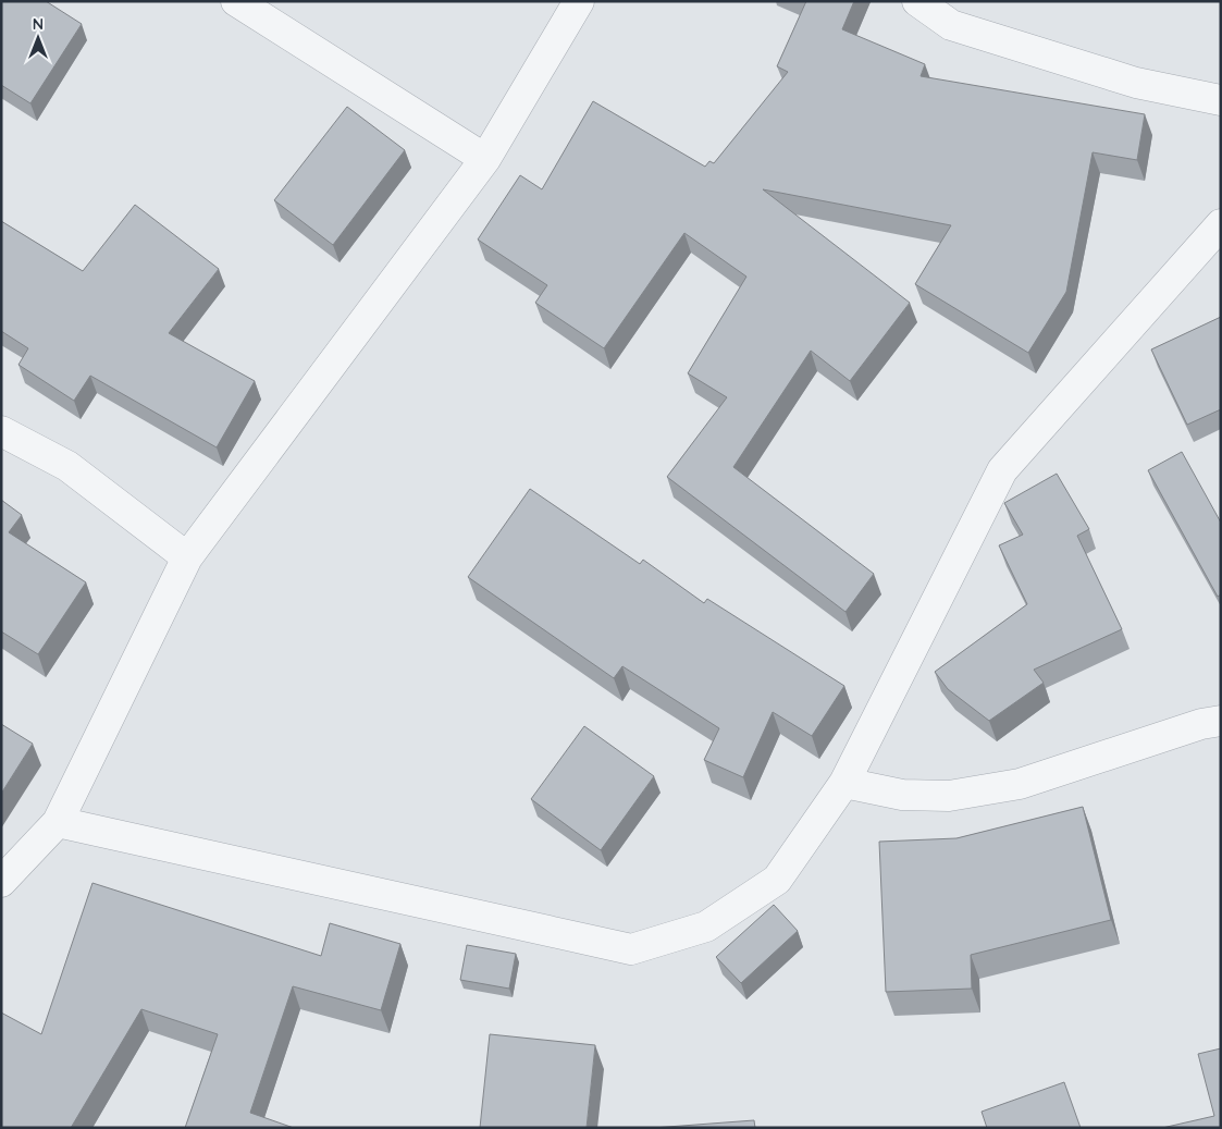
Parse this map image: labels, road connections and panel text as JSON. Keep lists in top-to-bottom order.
{
  "north": "top"
}
